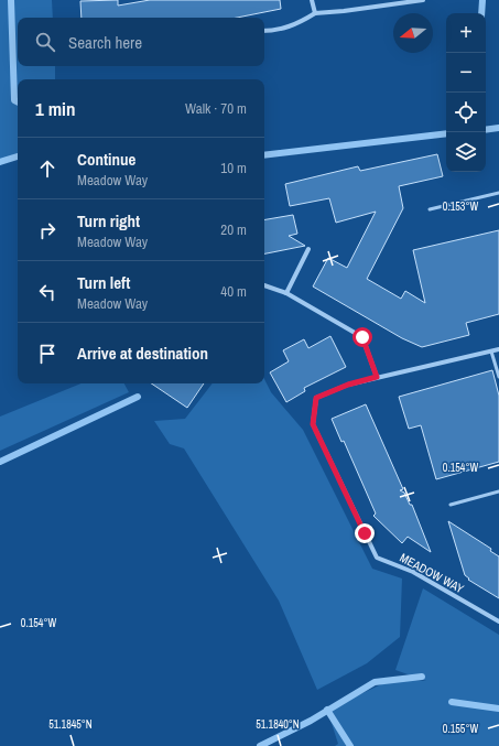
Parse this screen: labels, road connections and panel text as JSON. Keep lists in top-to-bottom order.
{
  "streets": {
    "street": ["MEADOW WAY"]
  },
  "north": "left",
  "page": {
    "map_buttons": ["+", "−"],
    "search": "Search here",
    "heading": ["1 min", "Walk · 70 m"],
    "list": [
      ["Continue", "Meadow Way", "10 m"],
      ["Turn right", "Meadow Way", "20 m"],
      ["Turn left", "Meadow Way", "40 m"],
      "Arrive at destination"
    ]
  },
  "coordinates": [
    "0.153°W",
    "0.154°W",
    "51.1845°N",
    "51.1840°N",
    "0.155°W"
  ]
}
